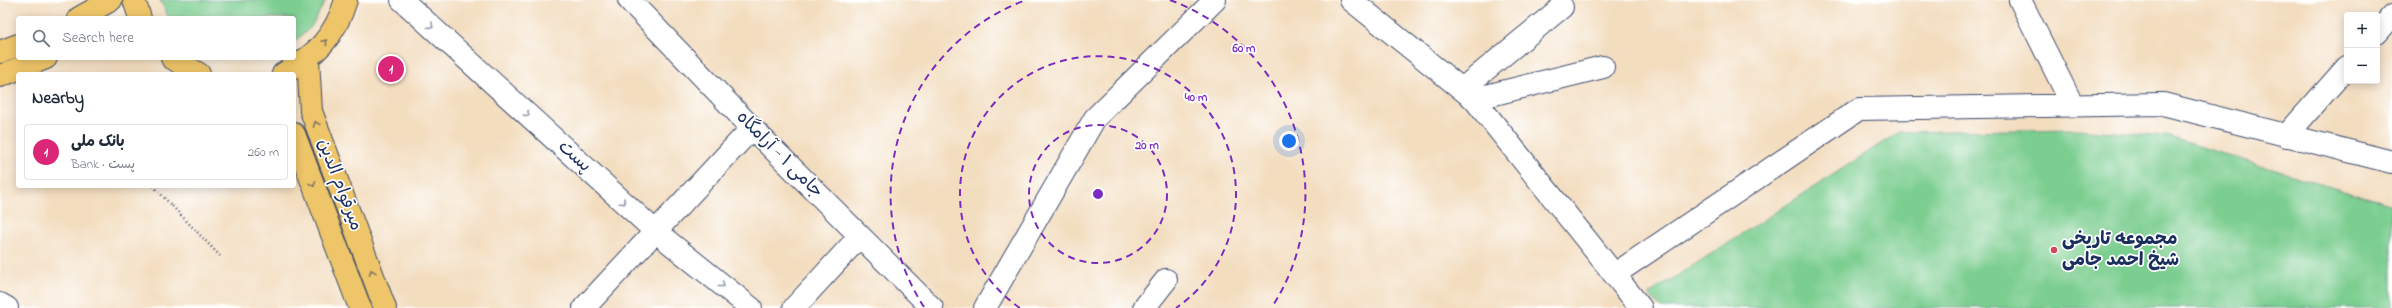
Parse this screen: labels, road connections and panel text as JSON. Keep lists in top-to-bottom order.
{
  "streets": {
    "main road": ["میرقوام الدین"],
    "street": ["جامی ۱ - آرامگاه", "پست"]
  },
  "one_way": ["پست"],
  "places": ["مجموعه تاریخی شیخ احمد جامی"],
  "page": {
    "map_buttons": ["+", "−"],
    "search": "Search here",
    "pins": "1",
    "heading": "Nearby",
    "list": [
      {
        "mark": "1",
        "name": "بانک ملی",
        "note": "Bank · پست",
        "value": "260 m"
      }
    ]
  },
  "rings": ["60 m", "40 m", "20 m"]
}
